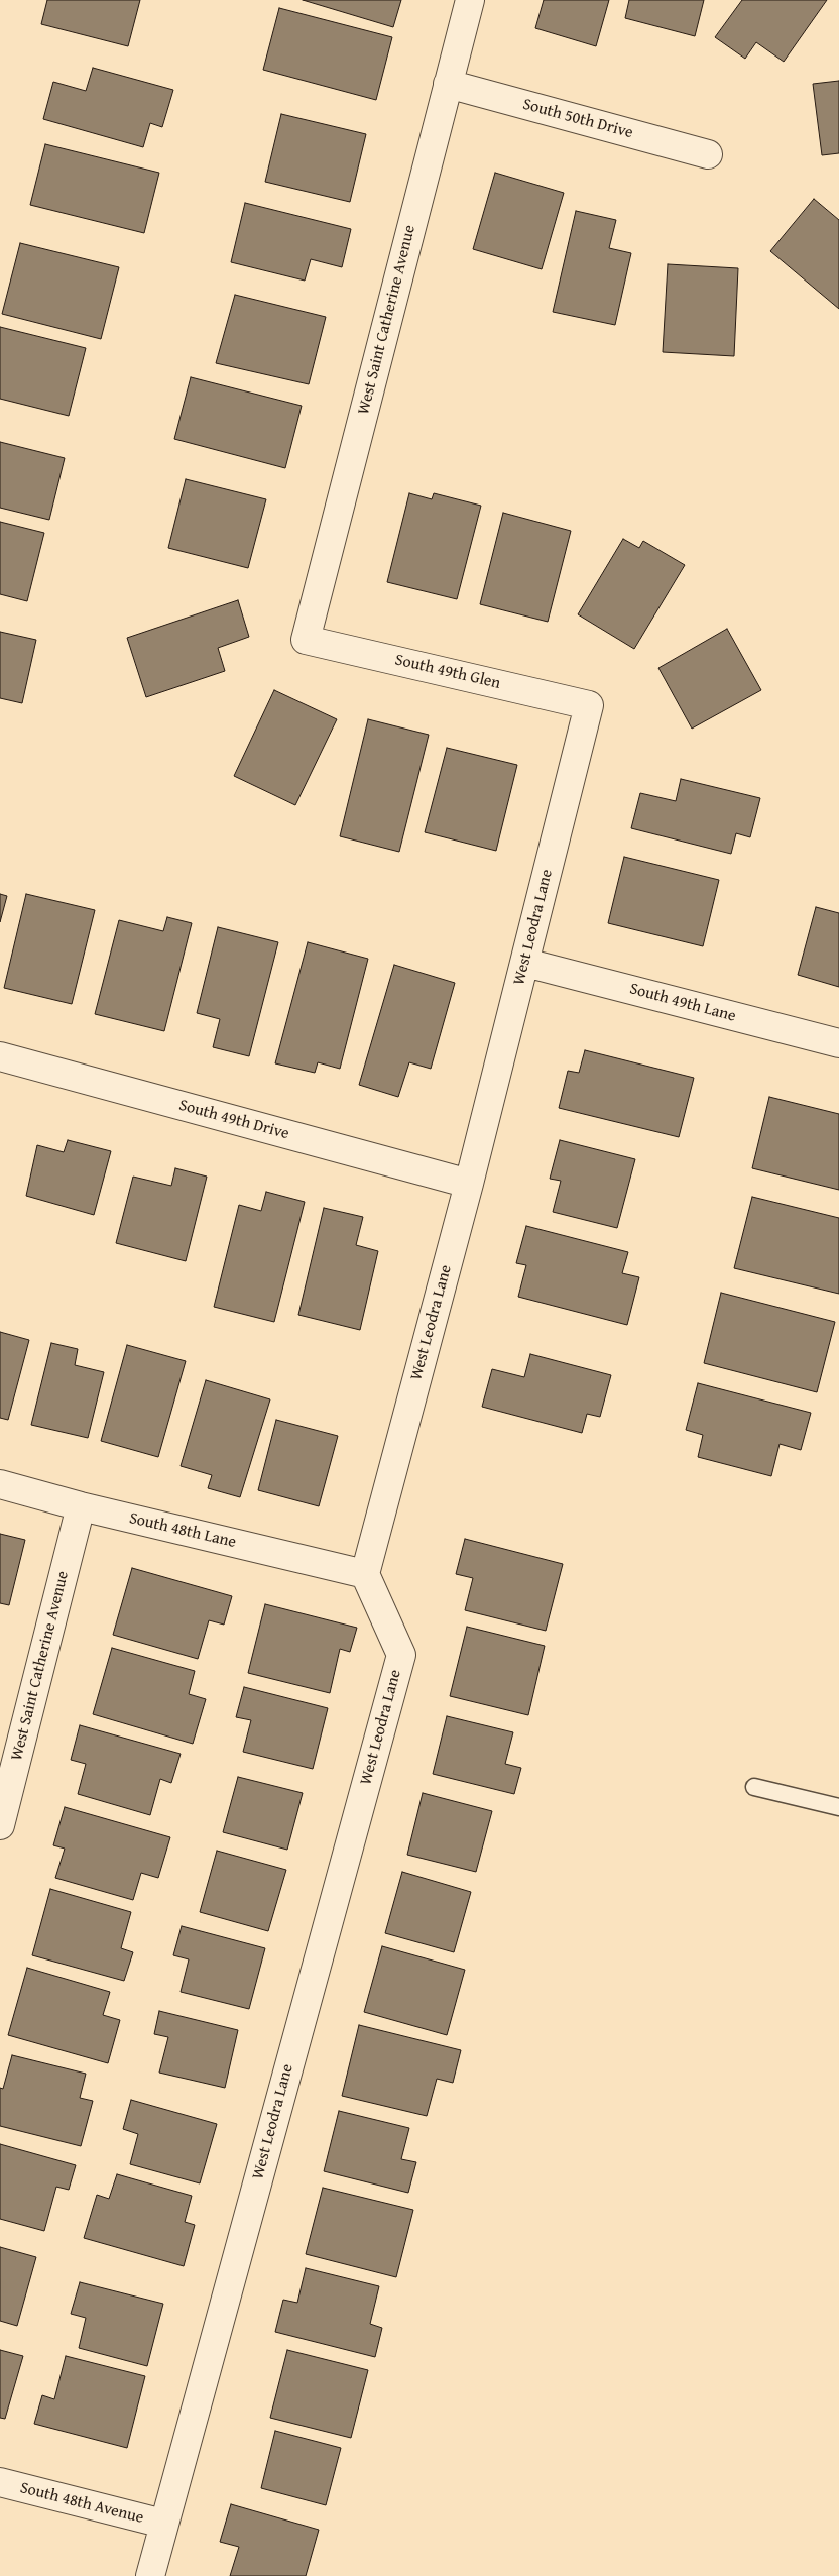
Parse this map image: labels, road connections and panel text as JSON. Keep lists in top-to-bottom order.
{
  "streets": {
    "street": [
      "South 50th Drive",
      "West Saint Catherine Avenue",
      "South 49th Glen",
      "West Leodra Lane",
      "South 49th Lane",
      "South 49th Drive",
      "South 48th Lane",
      "South 48th Avenue"
    ]
  },
  "crossings": [
    ["South 50th Drive", "West Saint Catherine Avenue"],
    ["West Saint Catherine Avenue", "South 49th Glen"],
    ["West Saint Catherine Avenue", "South 48th Lane"],
    ["South 49th Glen", "West Leodra Lane"],
    ["West Leodra Lane", "South 49th Lane"],
    ["West Leodra Lane", "South 49th Drive"],
    ["West Leodra Lane", "South 48th Lane"],
    ["West Leodra Lane", "South 48th Avenue"]
  ]
}
